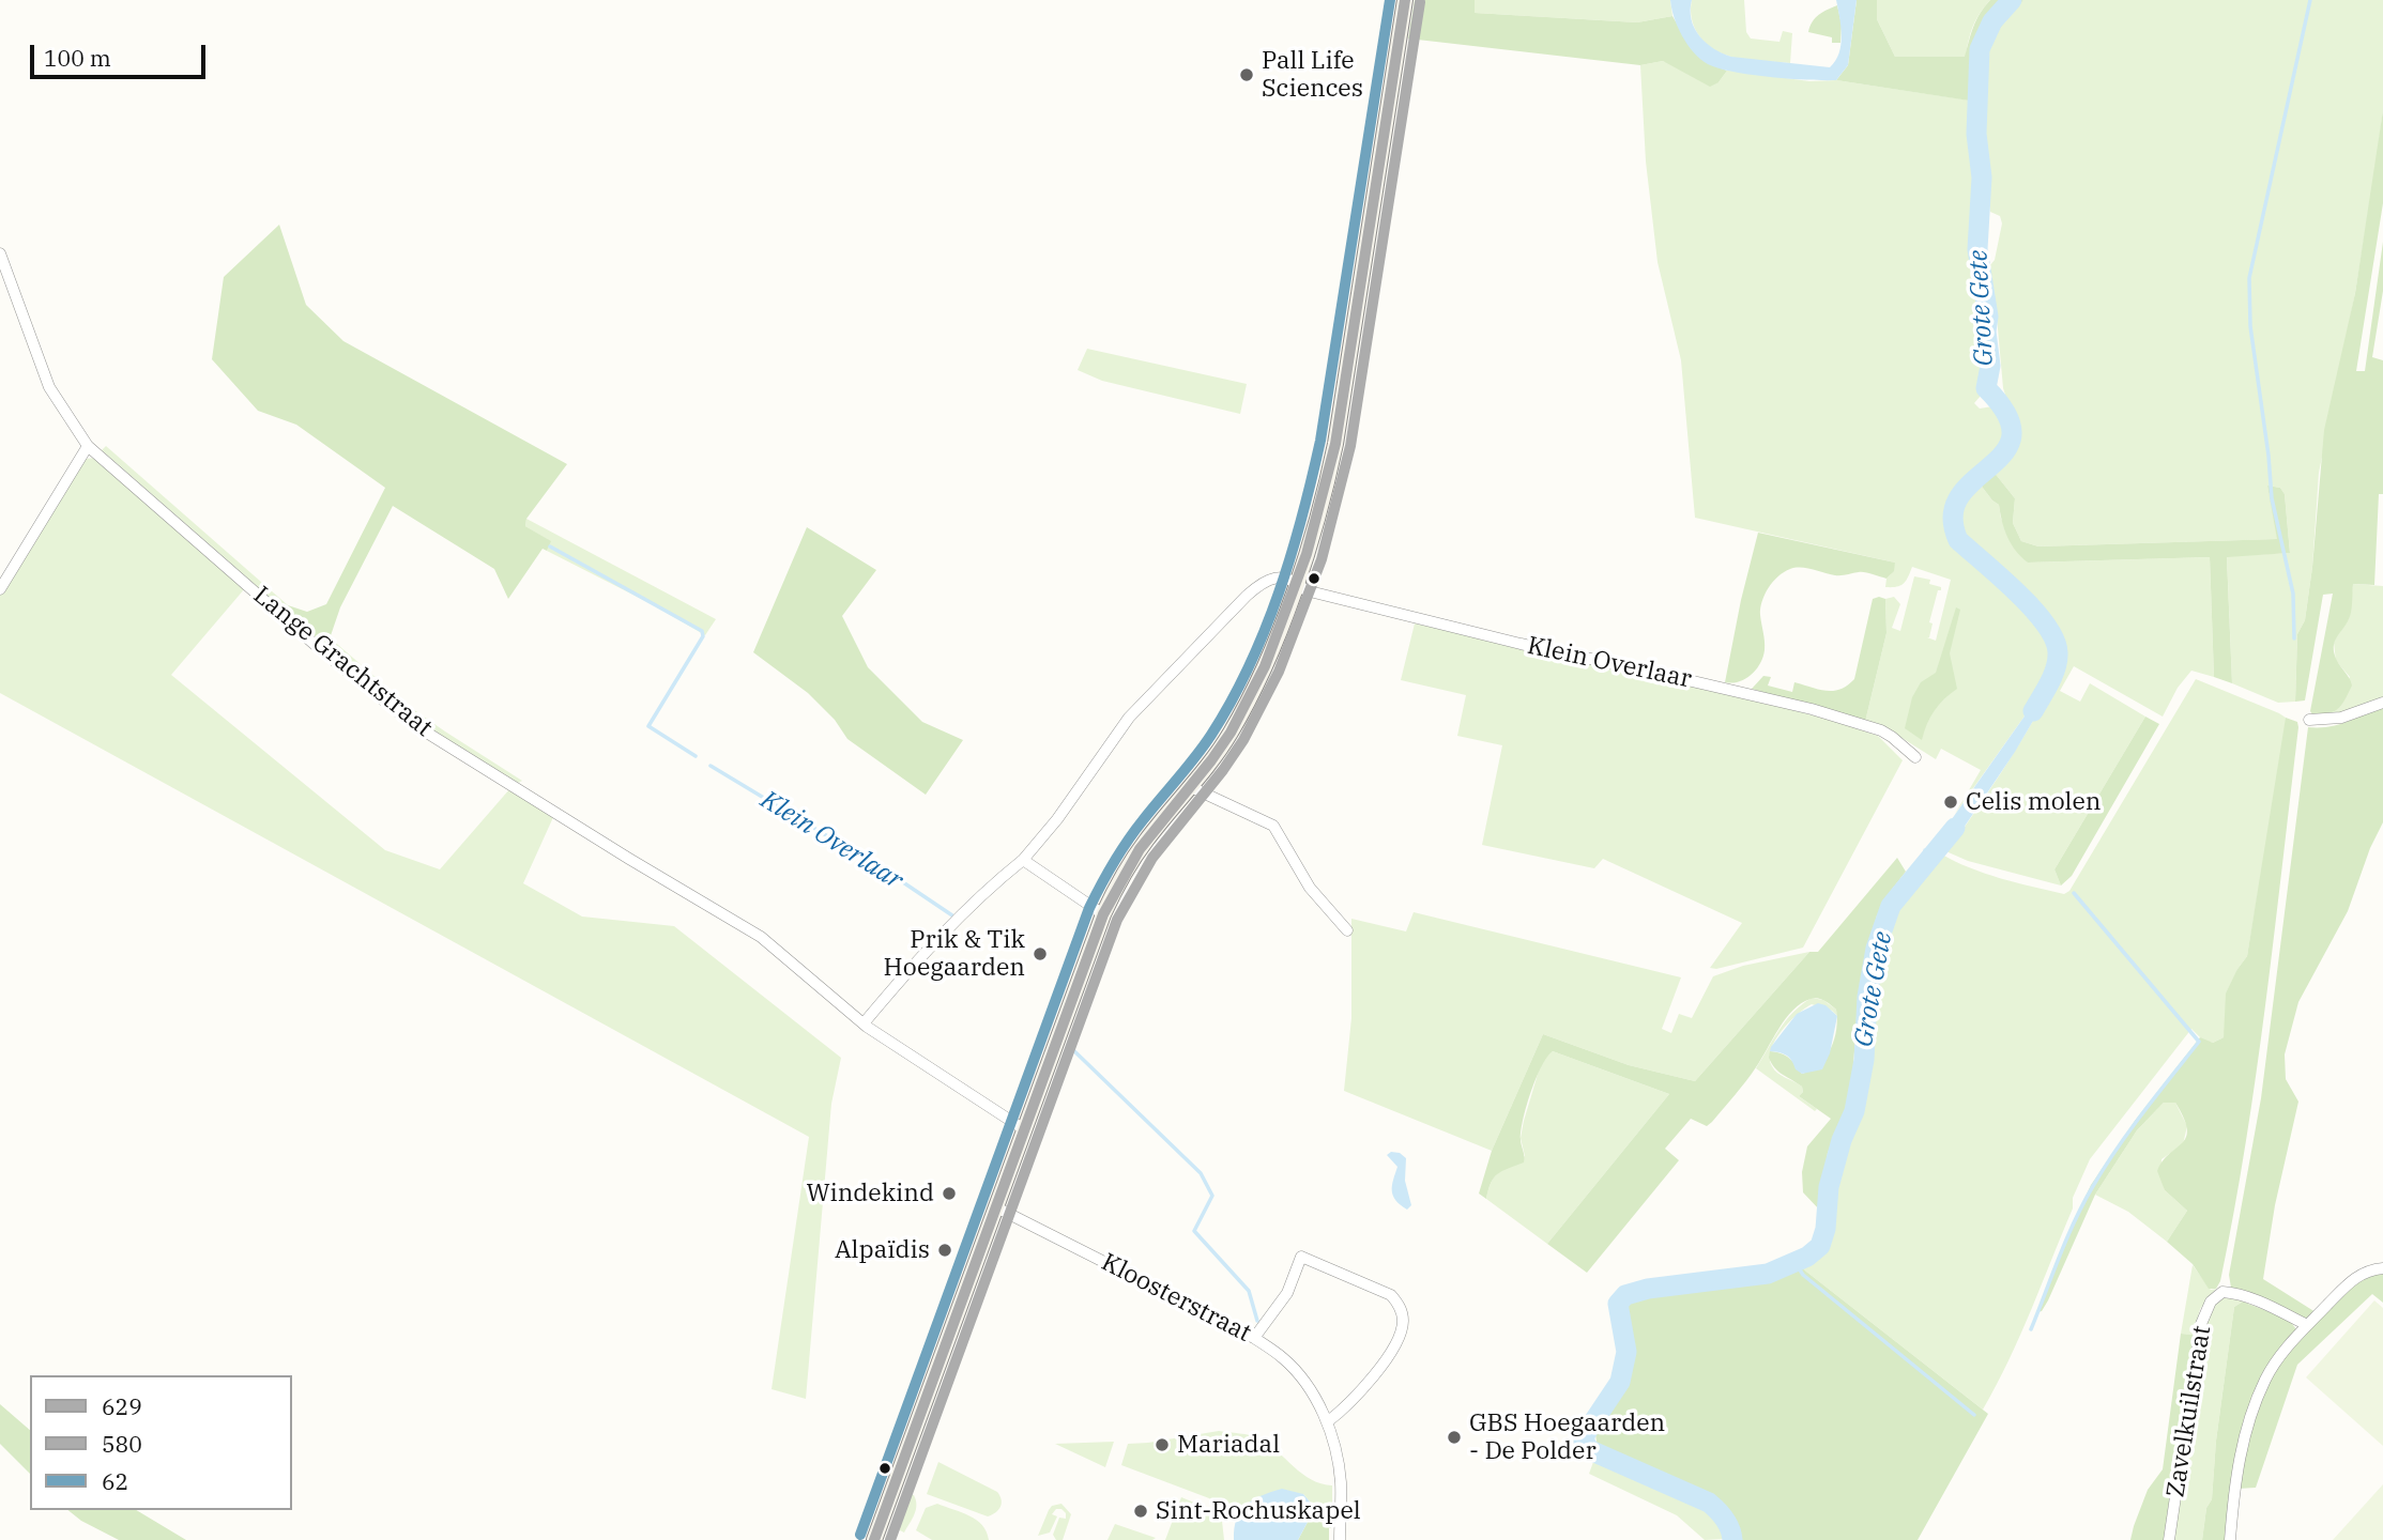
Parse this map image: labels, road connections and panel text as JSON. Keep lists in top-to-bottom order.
{
  "streets": {
    "street": [
      "Lange Grachtstraat",
      "Klein Overlaar",
      "Kloosterstraat",
      "Zavelkuilstraat"
    ]
  },
  "water": ["Grote Gete", "Klein Overlaar"],
  "places": [
    "Pall Life Sciences",
    "Celis molen",
    "Prik & Tik Hoegaarden",
    "Windekind",
    "Alpaïdis",
    "GBS Hoegaarden - De Polder",
    "Mariadal",
    "Sint-Rochuskapel"
  ],
  "lines": ["transit line 629", "transit line 62", "transit line 580"],
  "legend": ["629", "580", "62"],
  "scale_bar": "100 m"
}
